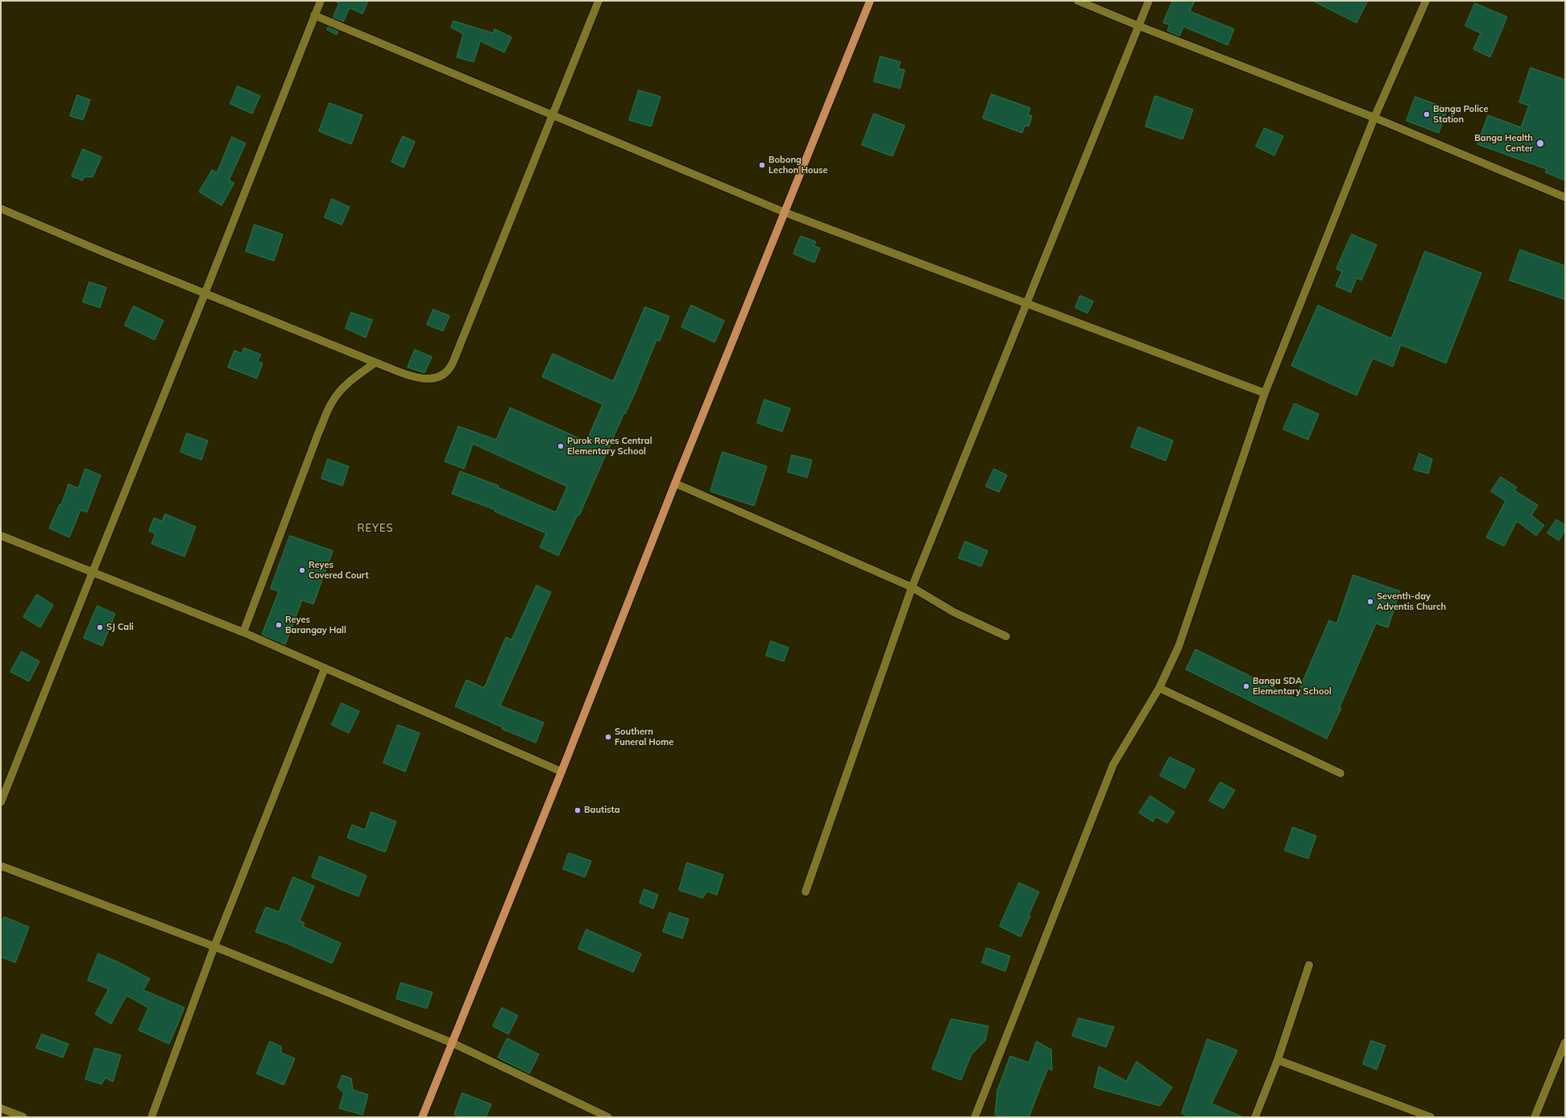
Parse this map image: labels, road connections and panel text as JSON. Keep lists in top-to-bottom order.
{
  "districts": ["REYES"],
  "places": [
    "Banga Police Station",
    "Banga Health Center",
    "Bobong Lechon House",
    "Purok Reyes Central Elementary School",
    "Reyes Covered Court",
    "Seventh-day Adventis Church",
    "Reyes Barangay Hall",
    "SJ Cali",
    "Banga SDA Elementary School",
    "Southern Funeral Home",
    "Bautista"
  ]
}
